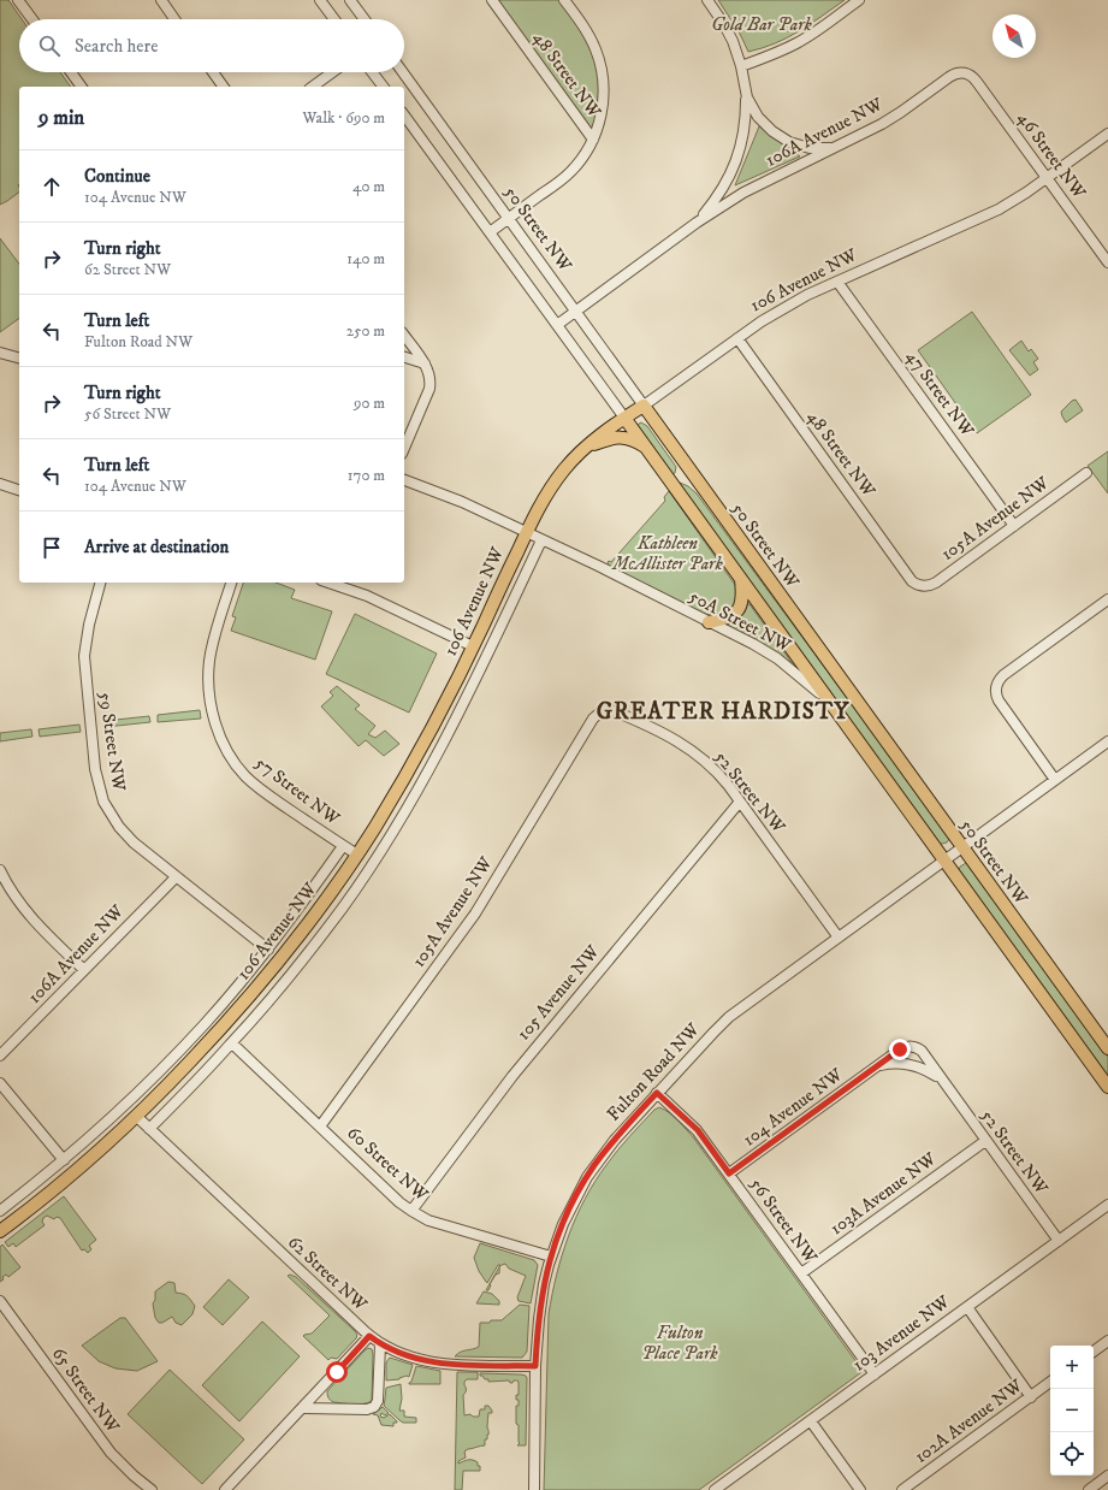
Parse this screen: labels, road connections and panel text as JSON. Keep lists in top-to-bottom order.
{
  "streets": {
    "main road": ["50 Street NW", "106 Avenue NW"],
    "street": [
      "48 Street NW",
      "106A Avenue NW",
      "46 Street NW",
      "47 Street NW",
      "105A Avenue NW",
      "50A Street NW",
      "59 Street NW",
      "57 Street NW",
      "52 Street NW",
      "105 Avenue NW",
      "Fulton Road NW",
      "104 Avenue NW",
      "60 Street NW",
      "103A Avenue NW",
      "56 Street NW",
      "62 Street NW",
      "103 Avenue NW",
      "65 Street NW",
      "102A Avenue NW"
    ]
  },
  "crossings": [
    ["48 Street NW", "106 Avenue NW"],
    ["48 Street NW", "105A Avenue NW"],
    ["106A Avenue NW", "46 Street NW"],
    ["106A Avenue NW", "50 Street NW"],
    ["106A Avenue NW", "59 Street NW"],
    ["46 Street NW", "106 Avenue NW"],
    ["50 Street NW", "106 Avenue NW"],
    ["50 Street NW", "Fulton Road NW"],
    ["106 Avenue NW", "47 Street NW"],
    ["106 Avenue NW", "50A Street NW"],
    ["106 Avenue NW", "59 Street NW"],
    ["106 Avenue NW", "57 Street NW"],
    ["106 Avenue NW", "60 Street NW"],
    ["106 Avenue NW", "62 Street NW"],
    ["47 Street NW", "105A Avenue NW"],
    ["105A Avenue NW", "52 Street NW"],
    ["105A Avenue NW", "60 Street NW"],
    ["52 Street NW", "105 Avenue NW"],
    ["52 Street NW", "Fulton Road NW"],
    ["52 Street NW", "104 Avenue NW"],
    ["52 Street NW", "103A Avenue NW"],
    ["52 Street NW", "103 Avenue NW"],
    ["105 Avenue NW", "60 Street NW"],
    ["Fulton Road NW", "60 Street NW"],
    ["Fulton Road NW", "56 Street NW"],
    ["Fulton Road NW", "62 Street NW"],
    ["104 Avenue NW", "56 Street NW"],
    ["103A Avenue NW", "56 Street NW"],
    ["56 Street NW", "103 Avenue NW"]
  ],
  "districts": ["GREATER HARDISTY"],
  "parks": ["Gold Bar Park", "Kathleen McAllister Park", "Fulton Place Park"],
  "north": "top left",
  "page": {
    "search": "Search here",
    "heading": ["9 min", "Walk · 690 m"],
    "list": [
      ["Continue", "104 Avenue NW", "40 m"],
      ["Turn right", "62 Street NW", "140 m"],
      ["Turn left", "Fulton Road NW", "250 m"],
      ["Turn right", "56 Street NW", "90 m"],
      ["Turn left", "104 Avenue NW", "170 m"],
      "Arrive at destination"
    ],
    "map_buttons": ["+", "−"]
  }
}
